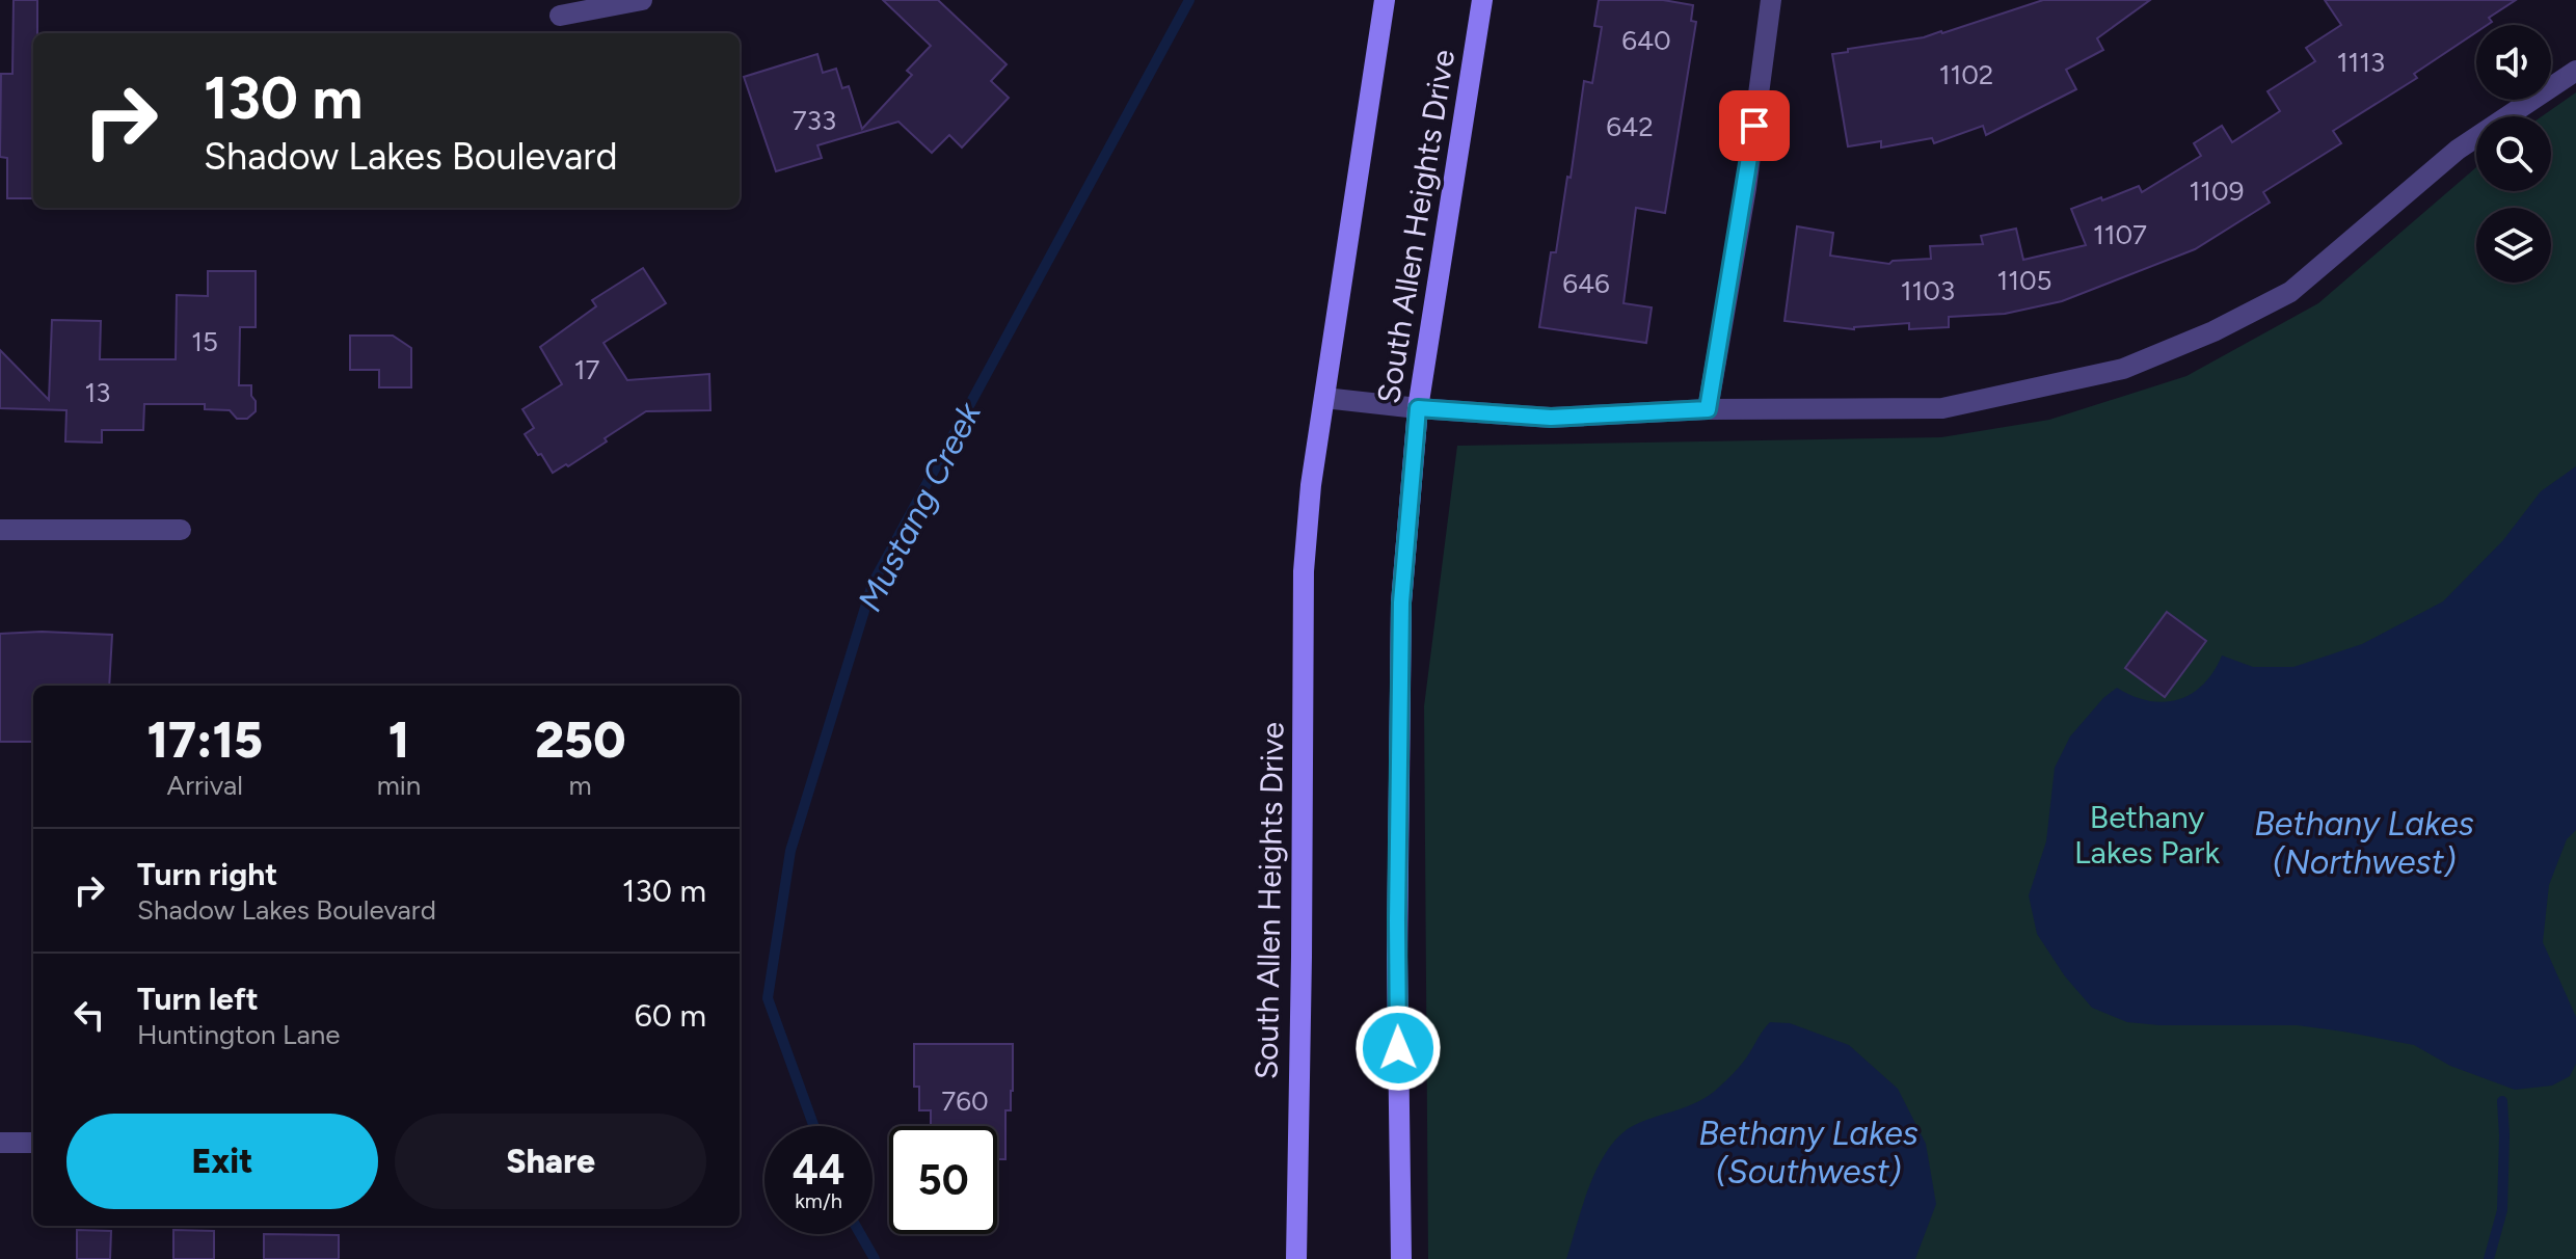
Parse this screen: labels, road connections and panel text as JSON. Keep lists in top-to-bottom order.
{
  "streets": {
    "main road": ["South Allen Heights Drive"]
  },
  "water": ["Mustang Creek", "Bethany Lakes (Northwest)", "Bethany Lakes (Southwest)"],
  "parks": ["Bethany Lakes Park"],
  "house_numbers": [
    "640",
    "1113",
    "1102",
    "733",
    "642",
    "1109",
    "1107",
    "1105",
    "646",
    "1103",
    "15",
    "17",
    "13",
    "760"
  ],
  "page": {
    "turn": ["130 m", "Shadow Lakes Boulevard"],
    "eta": [
      "17:15",
      "Arrival",
      "1",
      "min",
      "250",
      "m"
    ],
    "list": [
      {
        "name": "Turn right",
        "note": "Shadow Lakes Boulevard",
        "value": "130 m"
      },
      {
        "name": "Turn left",
        "note": "Huntington Lane",
        "value": "60 m"
      }
    ],
    "buttons": ["Exit", "Share"],
    "speed": "44 km/h",
    "limit": "50"
  }
}
